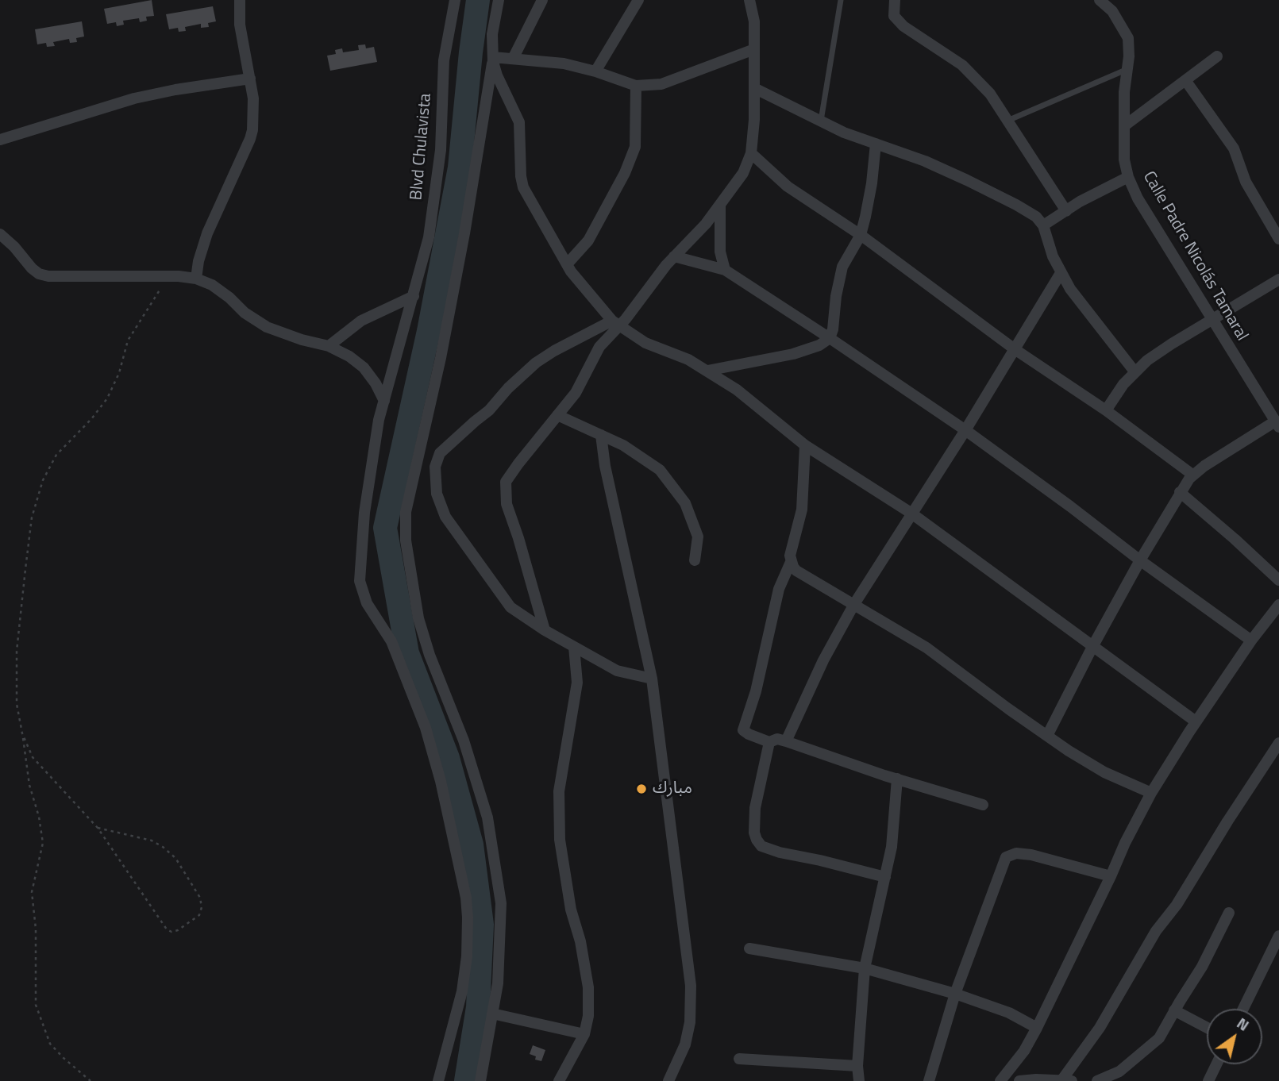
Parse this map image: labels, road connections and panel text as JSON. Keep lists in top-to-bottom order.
{
  "streets": {
    "street": ["Blvd Chulavista", "Calle Padre Nicolás Tamaral"]
  },
  "places": ["مبارك"],
  "north": "top right"
}
